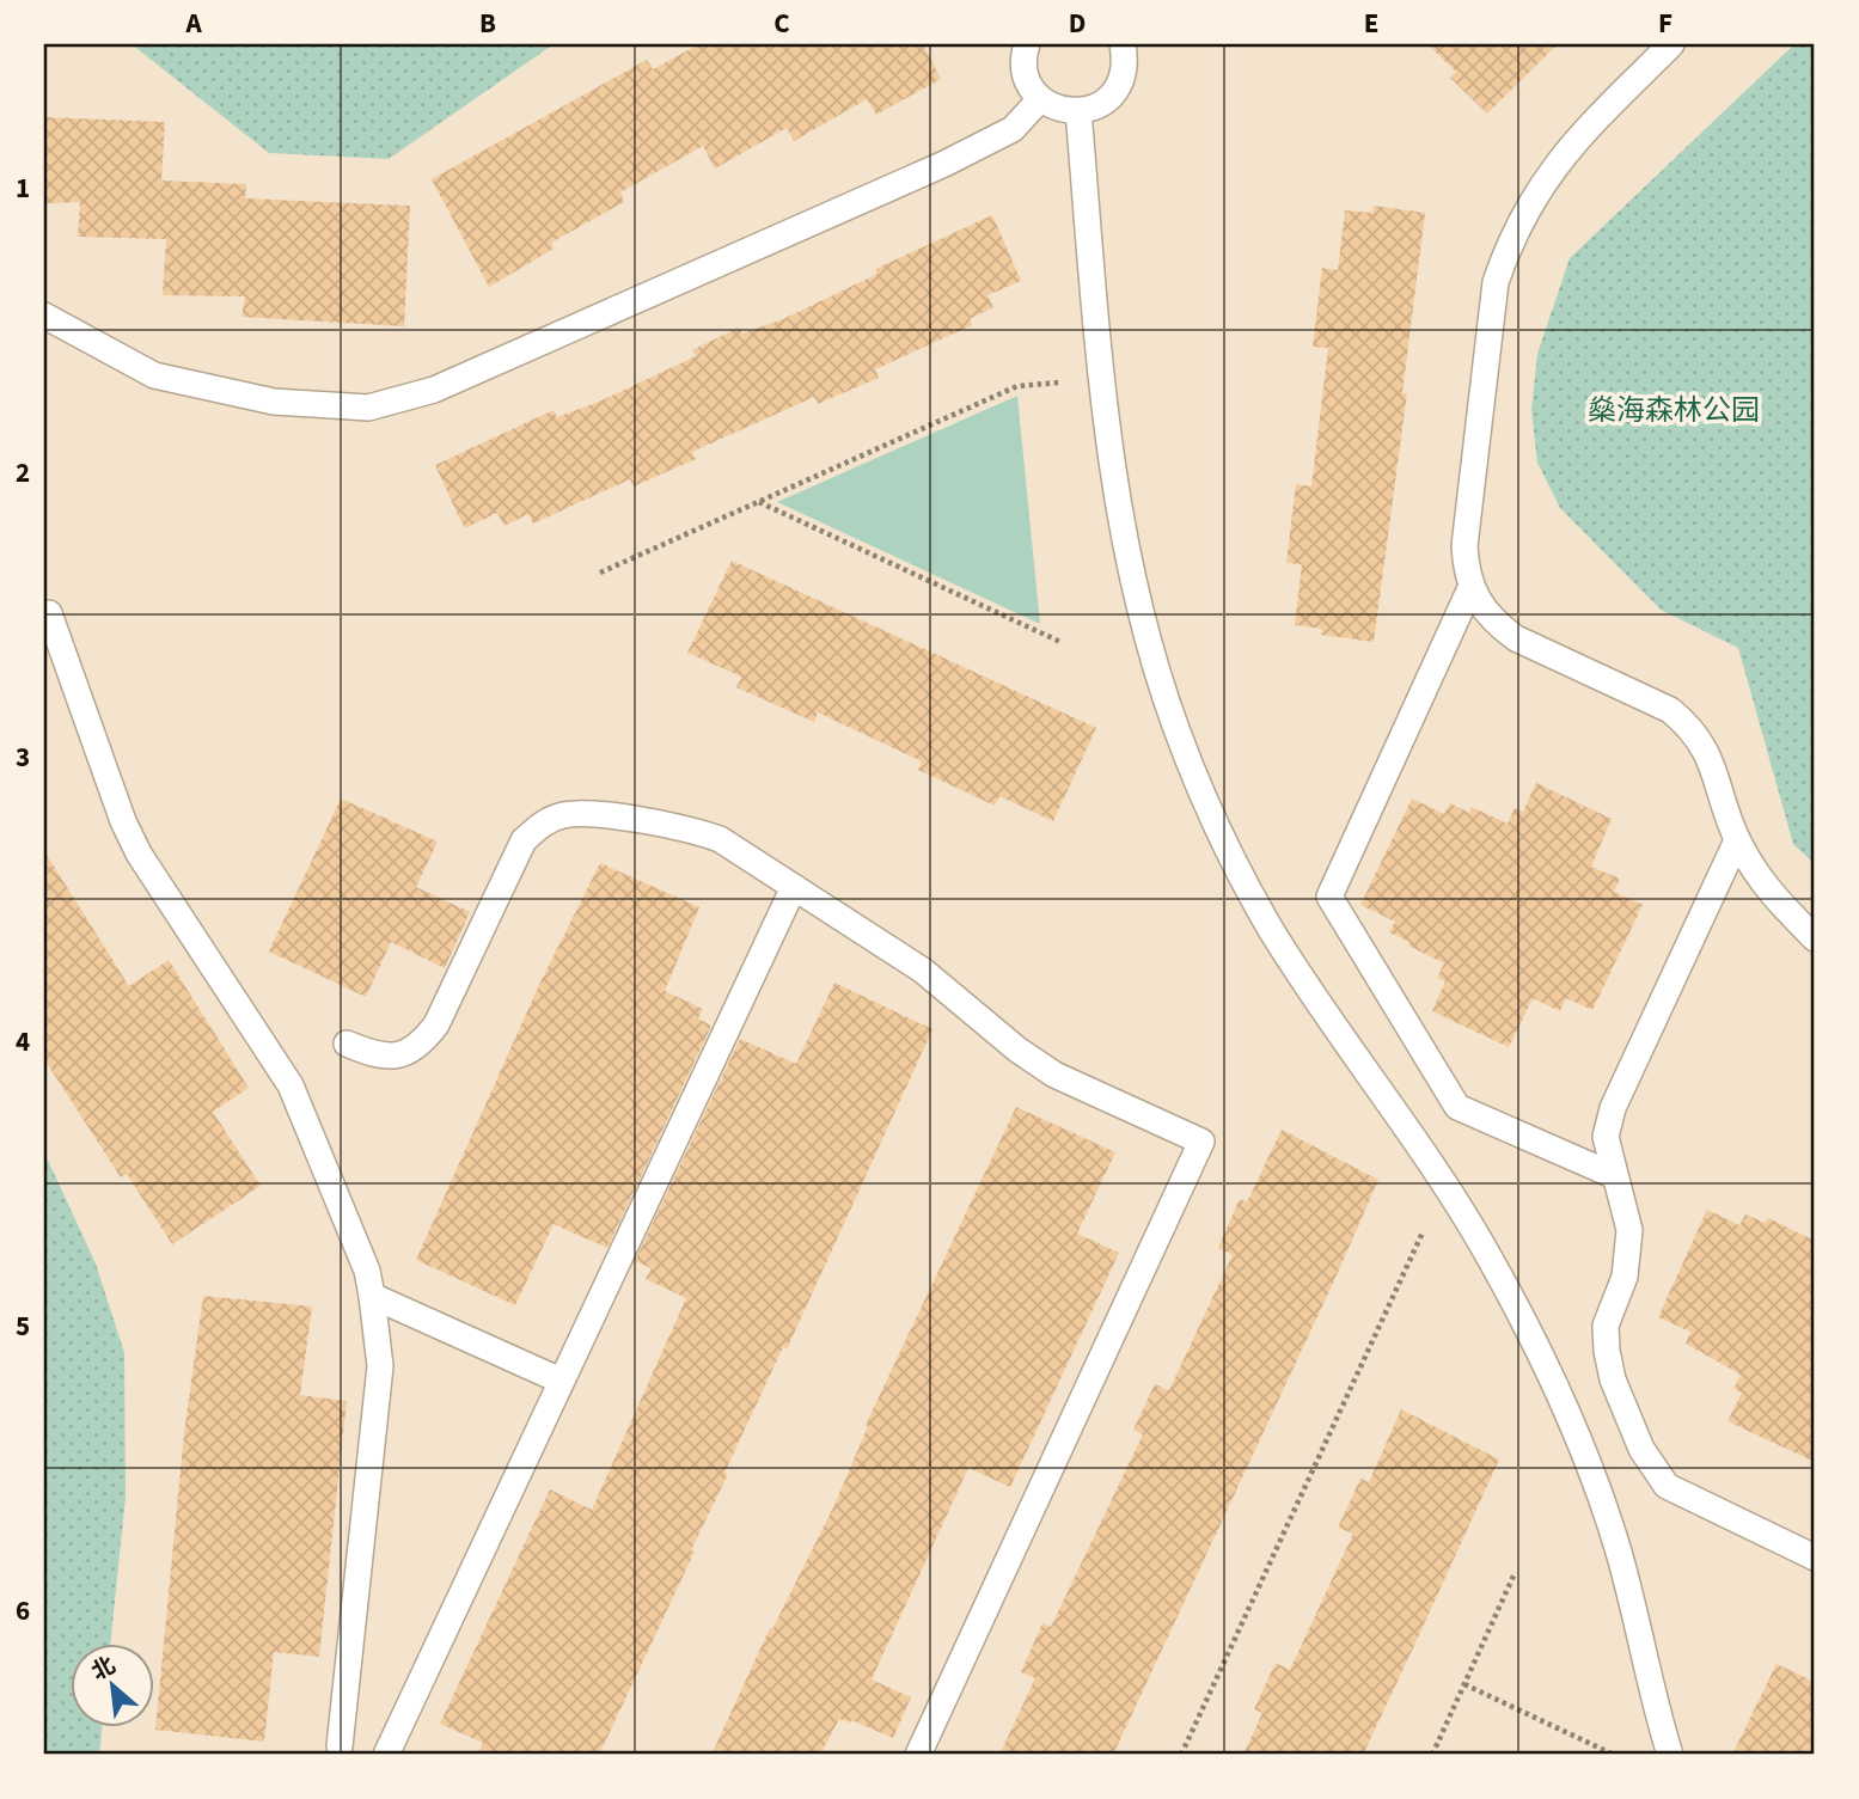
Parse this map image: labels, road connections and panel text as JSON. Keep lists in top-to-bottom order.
{
  "parks": ["燊海森林公园"],
  "north": "top left",
  "grid": {
    "columns": [
      "A",
      "B",
      "C",
      "D",
      "E",
      "F"
    ],
    "rows": [
      "1",
      "2",
      "3",
      "4",
      "5",
      "6"
    ]
  }
}
